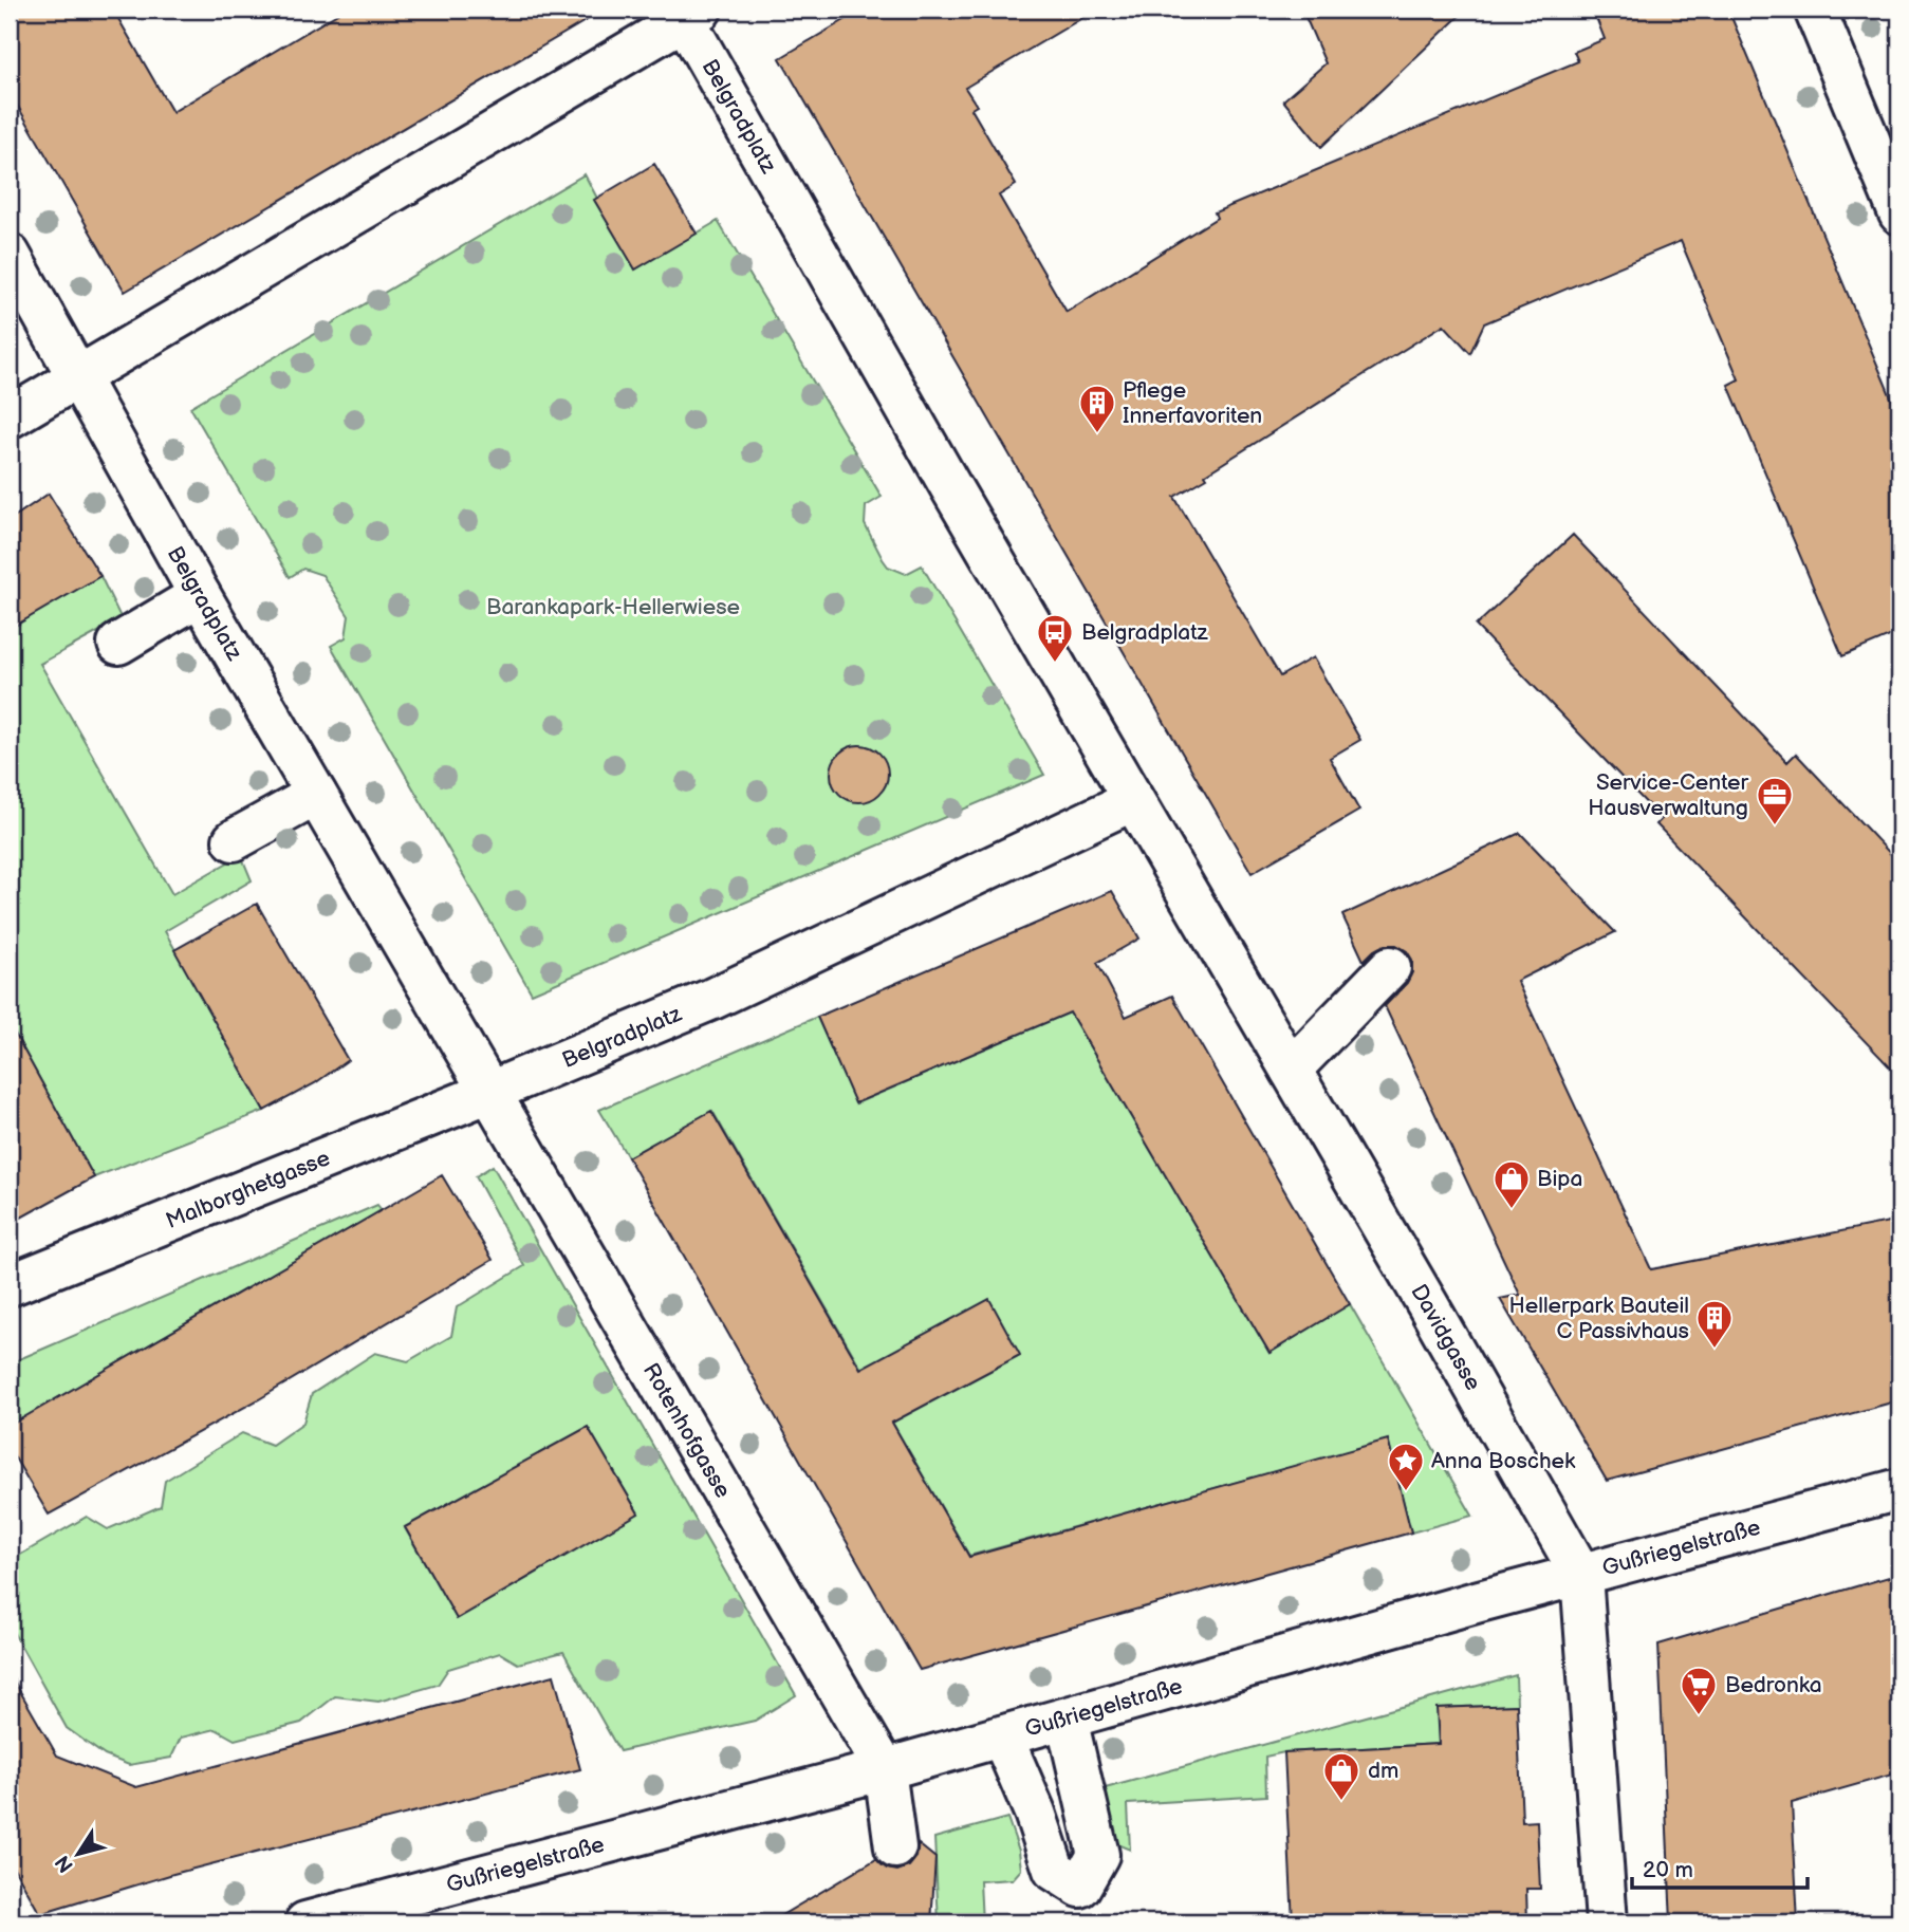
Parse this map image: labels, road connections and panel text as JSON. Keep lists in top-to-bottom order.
{
  "streets": {
    "street": [
      "Belgradplatz",
      "Malborghetgasse",
      "Davidgasse",
      "Rotenhofgasse",
      "Gußriegelstraße"
    ]
  },
  "crossings": [
    ["Belgradplatz", "Malborghetgasse"],
    ["Belgradplatz", "Davidgasse"],
    ["Belgradplatz", "Rotenhofgasse"],
    ["Malborghetgasse", "Rotenhofgasse"],
    ["Davidgasse", "Gußriegelstraße"],
    ["Rotenhofgasse", "Gußriegelstraße"]
  ],
  "parks": ["Barankapark-Hellerwiese"],
  "places": {
    "building": ["Pflege Innerfavoriten", "Hellerpark Bauteil C Passivhaus"],
    "bus stop": ["Belgradplatz"],
    "office": ["Service-Center Hausverwaltung"],
    "shop": ["Bipa", "dm"],
    "place": ["Anna Boschek"],
    "supermarket": ["Bedronka"]
  },
  "scale_bar": "20 m",
  "north": "bottom left"
}
